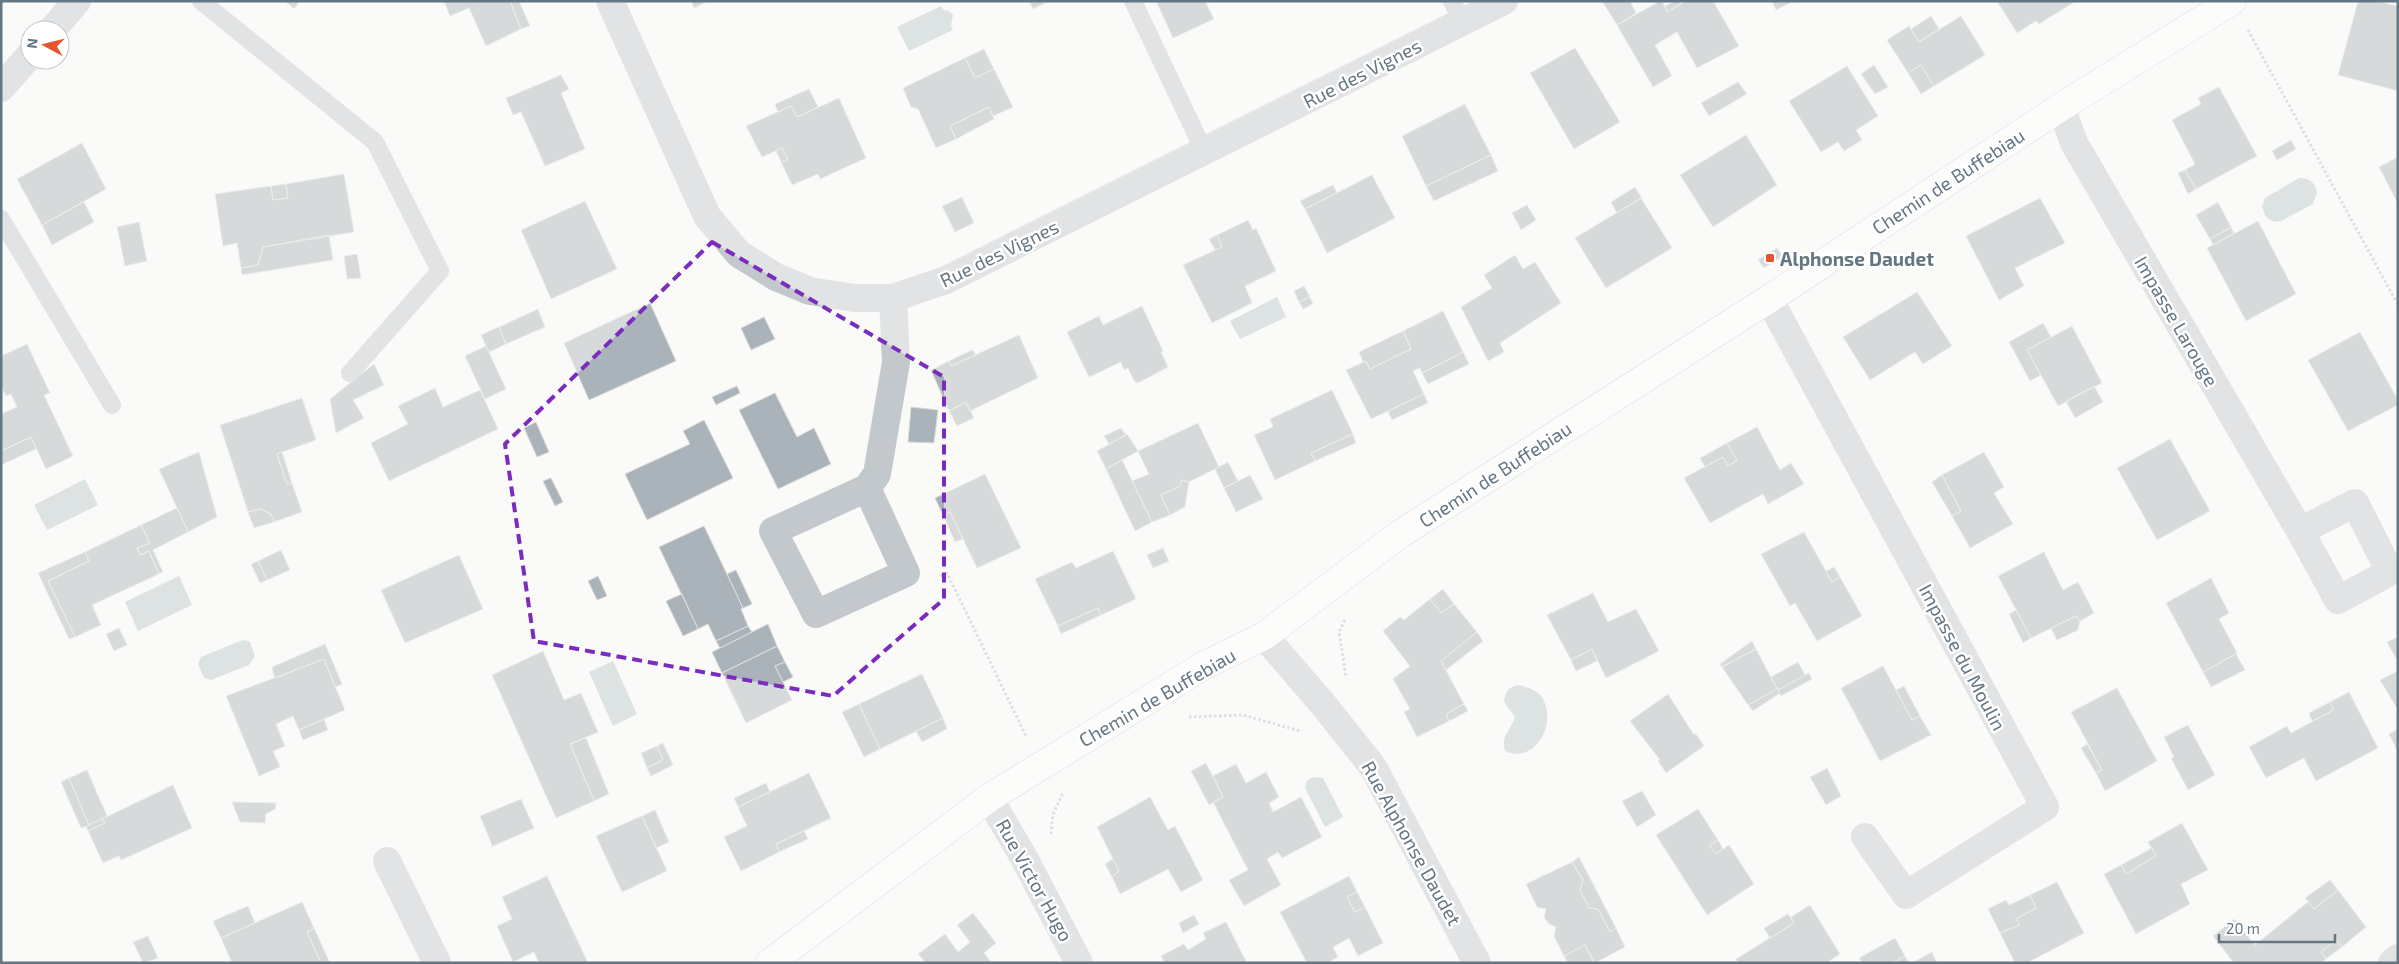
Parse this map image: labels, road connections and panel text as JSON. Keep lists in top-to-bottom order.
{
  "streets": {
    "street": [
      "Rue des Vignes",
      "Chemin de Buffebiau",
      "Impasse Larouge",
      "Impasse du Moulin",
      "Rue Alphonse Daudet",
      "Rue Victor Hugo"
    ]
  },
  "crossings": [
    ["Chemin de Buffebiau", "Impasse Larouge"],
    ["Chemin de Buffebiau", "Impasse du Moulin"],
    ["Chemin de Buffebiau", "Rue Alphonse Daudet"],
    ["Chemin de Buffebiau", "Rue Victor Hugo"]
  ],
  "places": {
    "transit": ["Alphonse Daudet"]
  },
  "scale_bar": "20 m",
  "north": "left"
}
